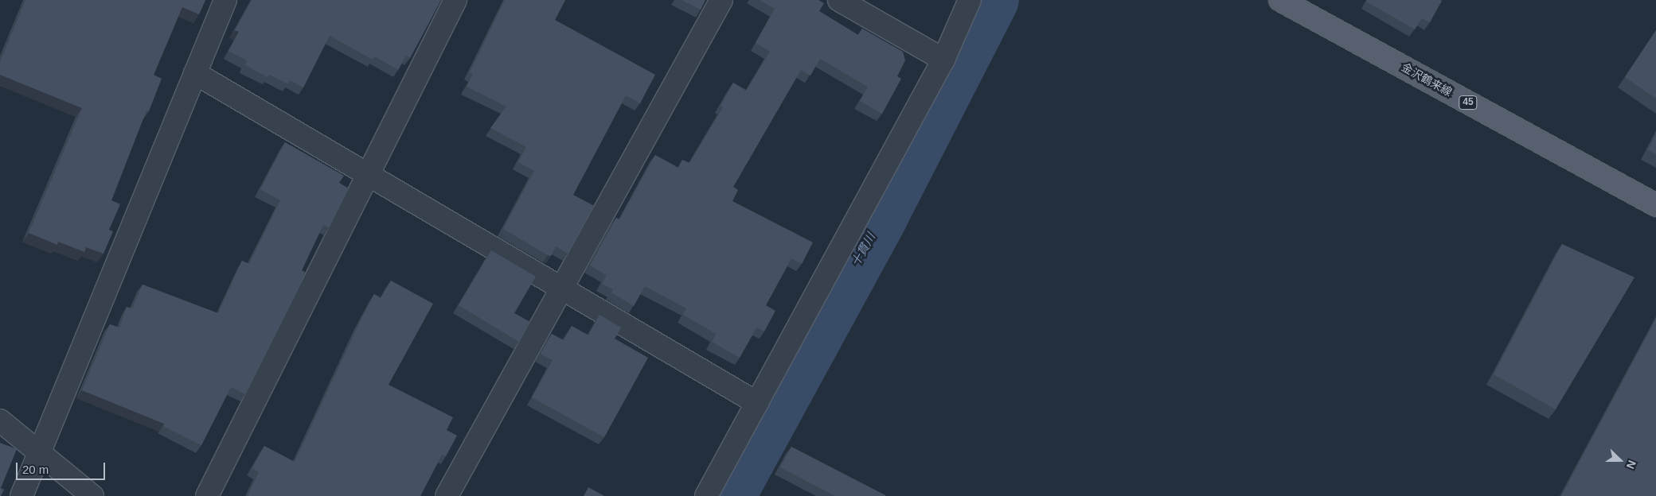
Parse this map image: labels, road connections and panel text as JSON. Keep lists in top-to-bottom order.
{
  "streets": {
    "main road": ["金沢鶴来線", "45"]
  },
  "water": ["十貫川"],
  "scale_bar": "20 m",
  "north": "right"
}
